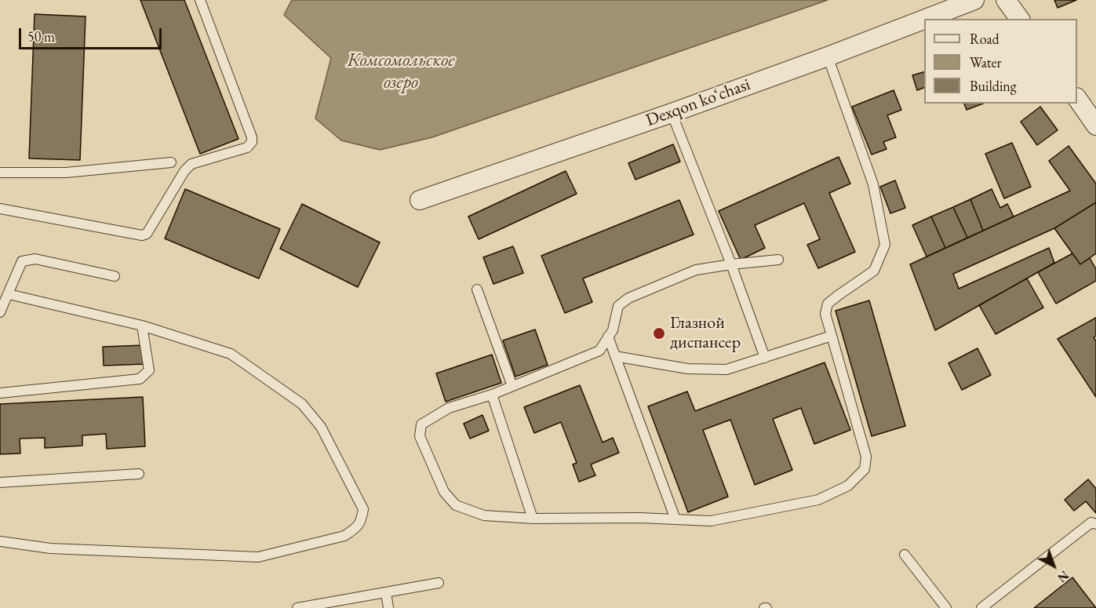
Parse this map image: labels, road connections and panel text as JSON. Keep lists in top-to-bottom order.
{
  "streets": {
    "street": ["Dexqon koʻchasi"]
  },
  "water": ["Комсомольское озеро"],
  "places": ["Глазной диспансер"],
  "legend": ["Road", "Water", "Building"],
  "scale_bar": "50 m",
  "north": "bottom right"
}
